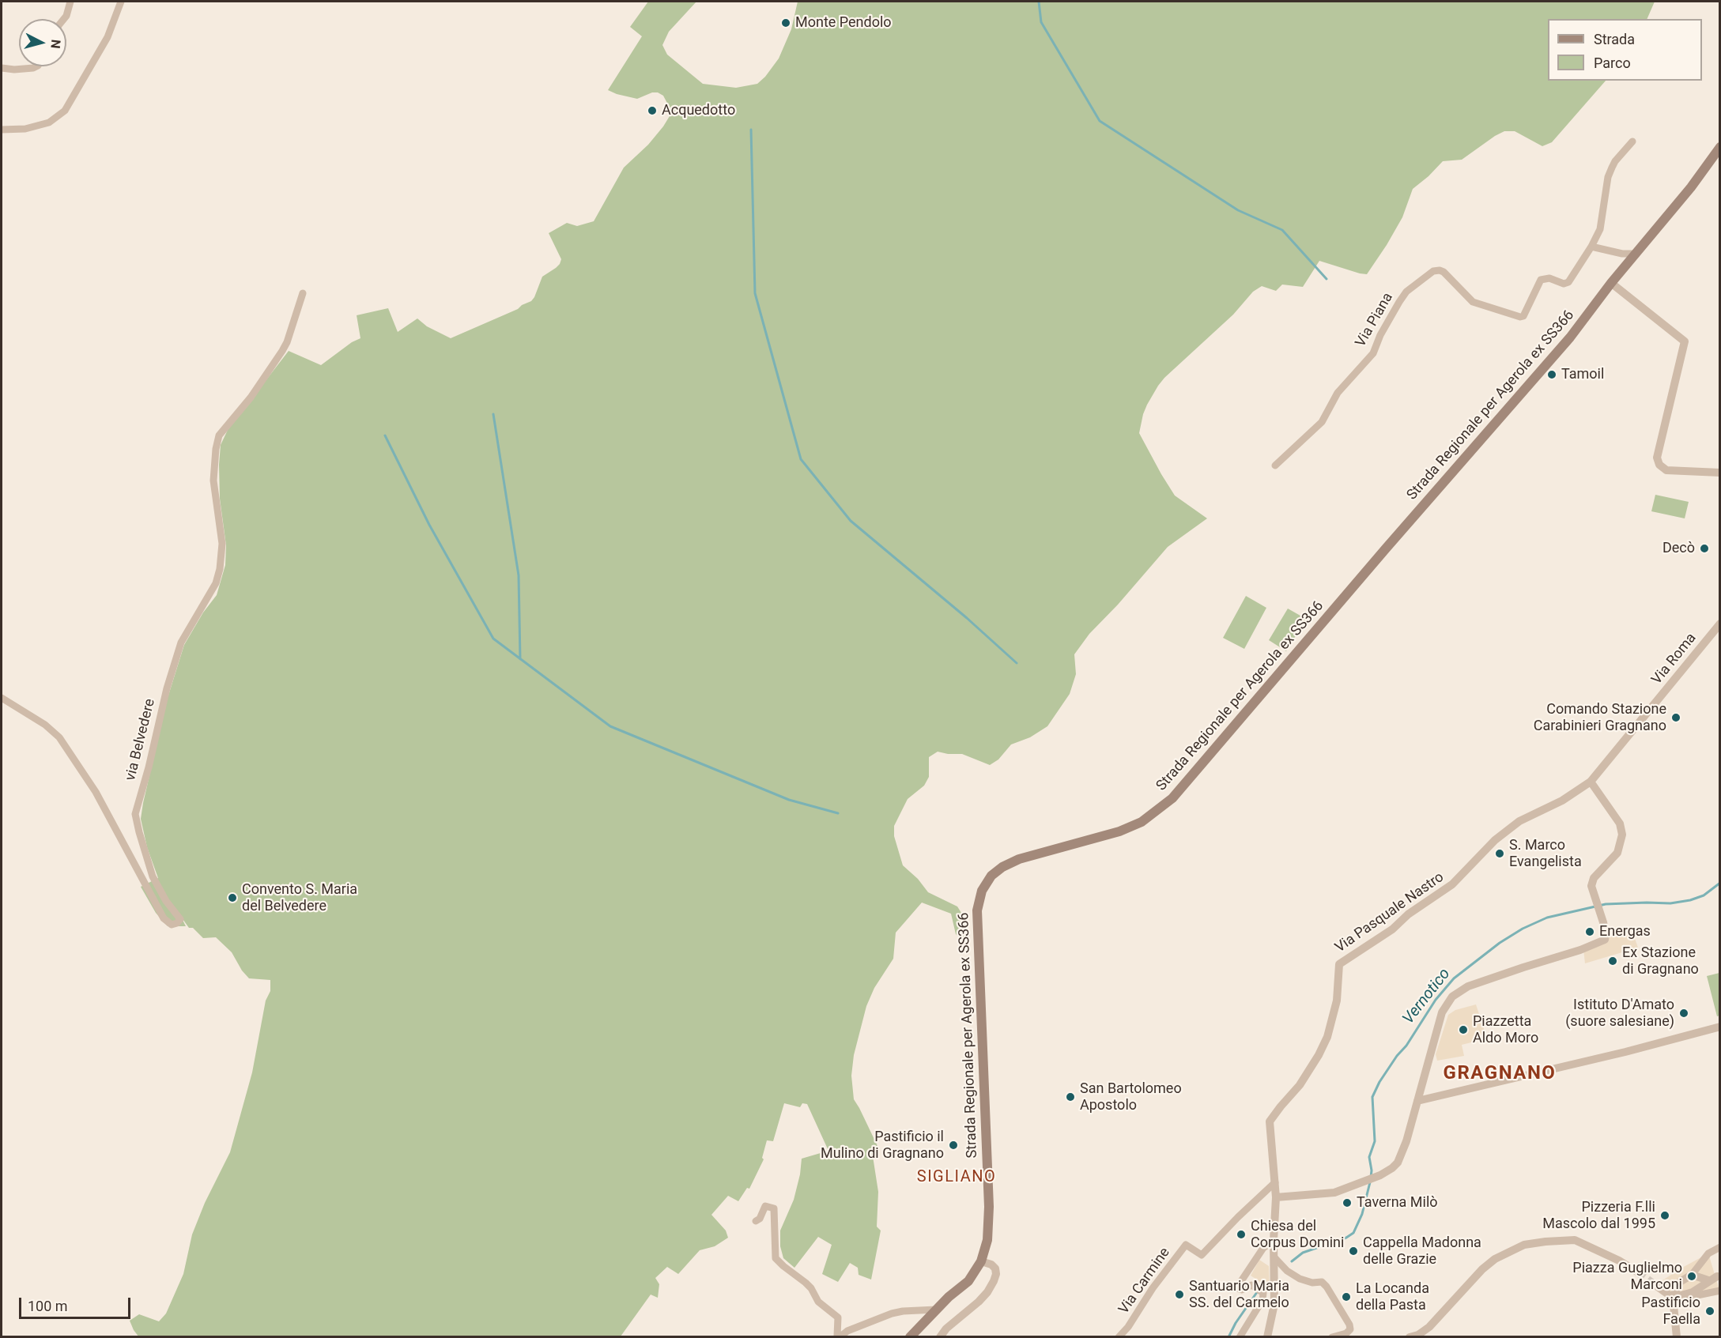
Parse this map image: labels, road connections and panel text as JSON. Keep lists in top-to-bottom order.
{
  "streets": {
    "main road": ["Strada Regionale per Agerola ex SS366"],
    "street": [
      "Via Piana",
      "Via Roma",
      "via Belvedere",
      "Via Pasquale Nastro",
      "Via Carmine"
    ]
  },
  "crossings": [
    ["Via Roma", "Via Pasquale Nastro"],
    ["Via Pasquale Nastro", "Via Carmine"]
  ],
  "districts": ["GRAGNANO", "SIGLIANO"],
  "water": ["Vernotico"],
  "places": [
    "Monte Pendolo",
    "Acquedotto",
    "Tamoil",
    "Decò",
    "Comando Stazione Carabinieri Gragnano",
    "S. Marco Evangelista",
    "Convento S. Maria del Belvedere",
    "Energas",
    "Ex Stazione di Gragnano",
    "Istituto D'Amato (suore salesiane)",
    "Piazzetta Aldo Moro",
    "San Bartolomeo Apostolo",
    "Pastificio il Mulino di Gragnano",
    "Taverna Milò",
    "Pizzeria F.lli Mascolo dal 1995",
    "Chiesa del Corpus Domini",
    "Cappella Madonna delle Grazie",
    "Piazza Guglielmo Marconi",
    "Santuario Maria SS. del Carmelo",
    "La Locanda della Pasta",
    "Pastificio Faella"
  ],
  "legend": ["Strada", "Parco"],
  "scale_bar": "100 m",
  "north": "right"
}
